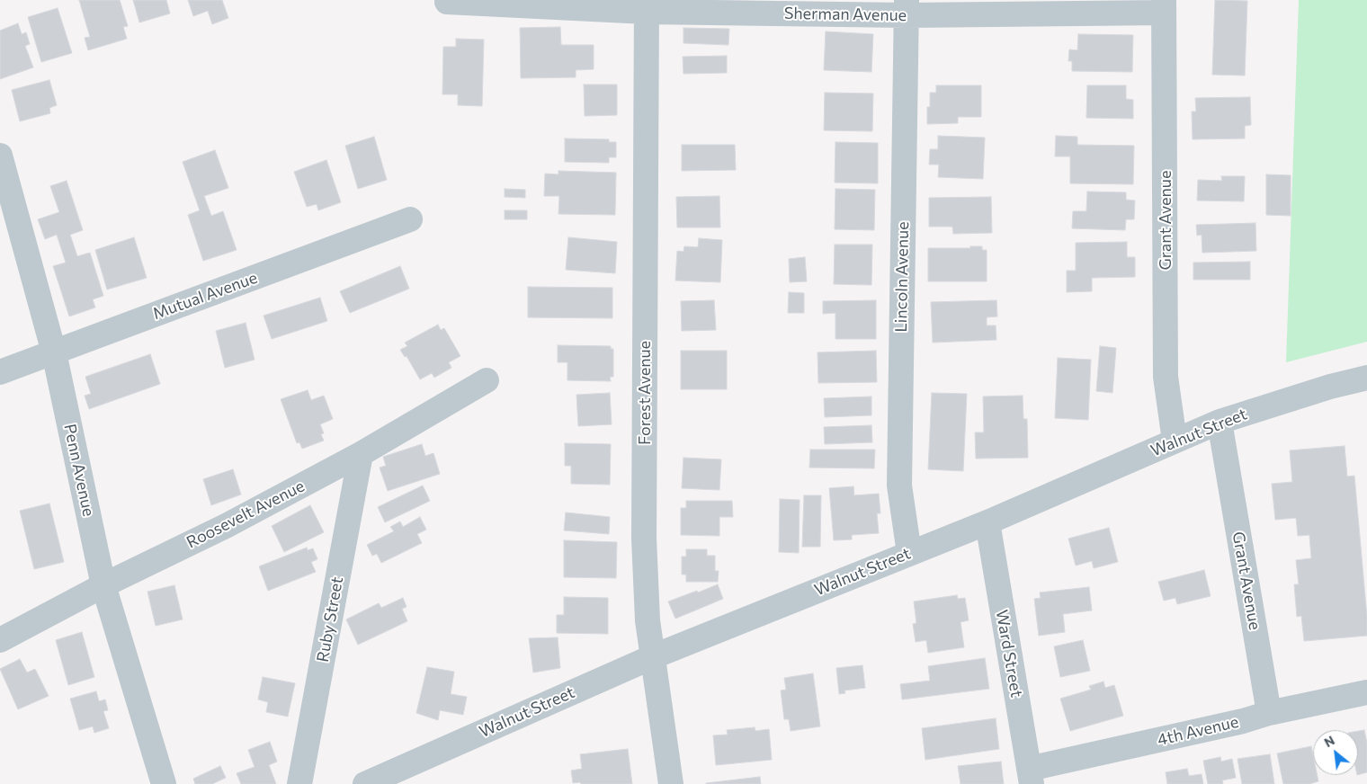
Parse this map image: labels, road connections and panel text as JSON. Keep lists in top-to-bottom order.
{
  "streets": {
    "street": [
      "Sherman Avenue",
      "Grant Avenue",
      "Lincoln Avenue",
      "Mutual Avenue",
      "Forest Avenue",
      "Walnut Street",
      "Penn Avenue",
      "Roosevelt Avenue",
      "Ruby Street",
      "Ward Street",
      "4th Avenue"
    ]
  },
  "crossings": [
    ["Sherman Avenue", "Grant Avenue"],
    ["Sherman Avenue", "Lincoln Avenue"],
    ["Sherman Avenue", "Forest Avenue"],
    ["Grant Avenue", "Walnut Street"],
    ["Grant Avenue", "4th Avenue"],
    ["Lincoln Avenue", "Walnut Street"],
    ["Mutual Avenue", "Penn Avenue"],
    ["Forest Avenue", "Walnut Street"],
    ["Walnut Street", "Ward Street"],
    ["Penn Avenue", "Roosevelt Avenue"],
    ["Roosevelt Avenue", "Ruby Street"],
    ["Ward Street", "4th Avenue"]
  ],
  "north": "top left"
}
